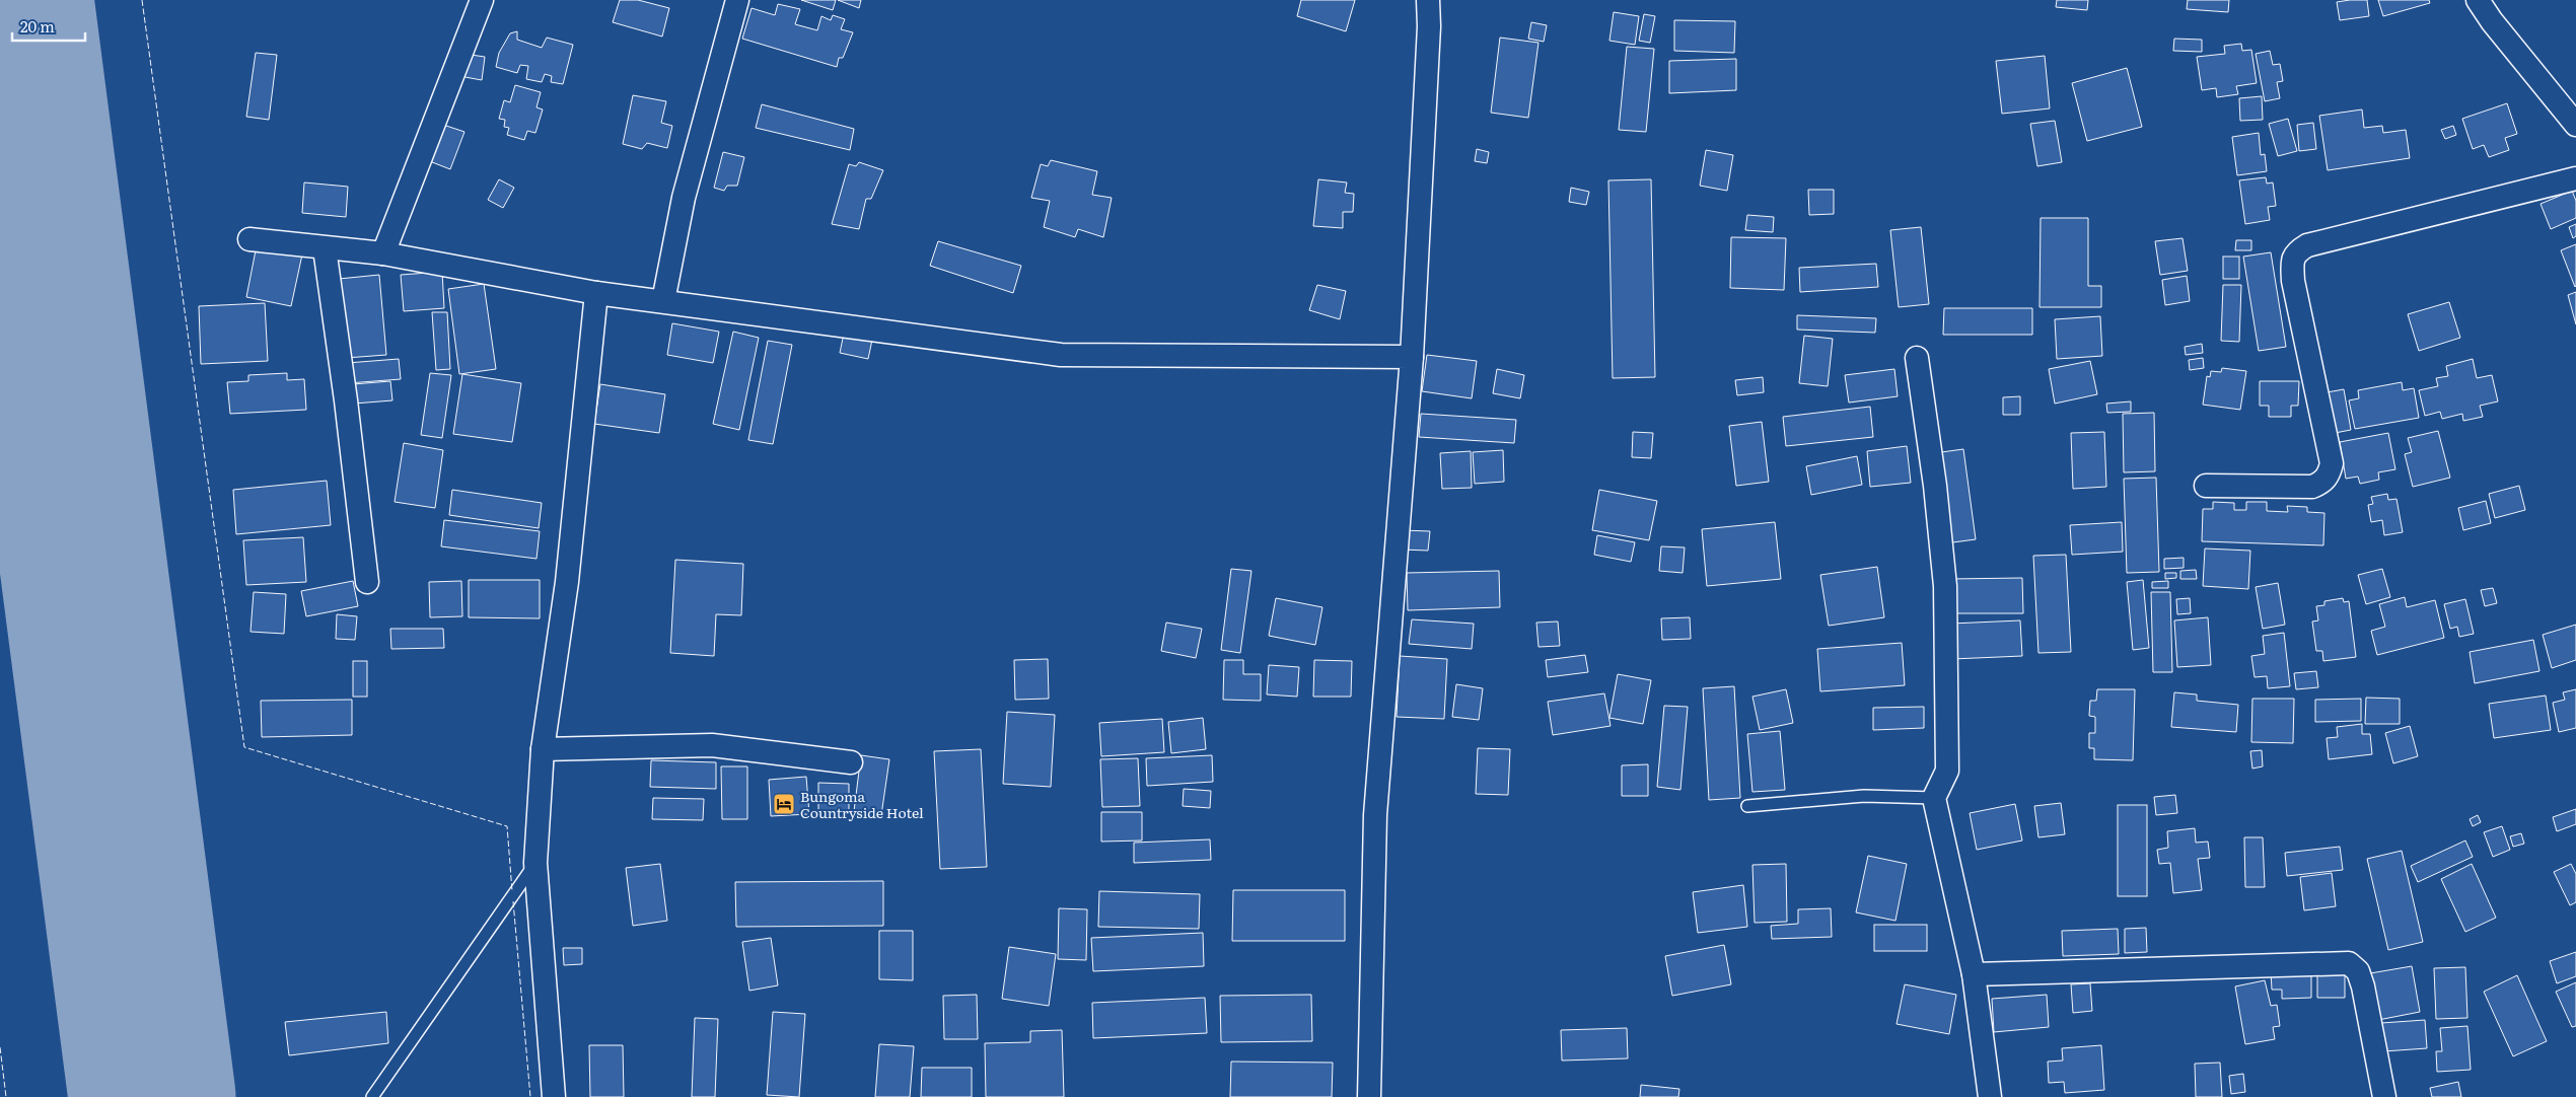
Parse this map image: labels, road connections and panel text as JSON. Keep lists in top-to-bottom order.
{
  "places": {
    "hotel": ["Bungoma Countryside Hotel"]
  },
  "scale_bar": "20 m"
}
